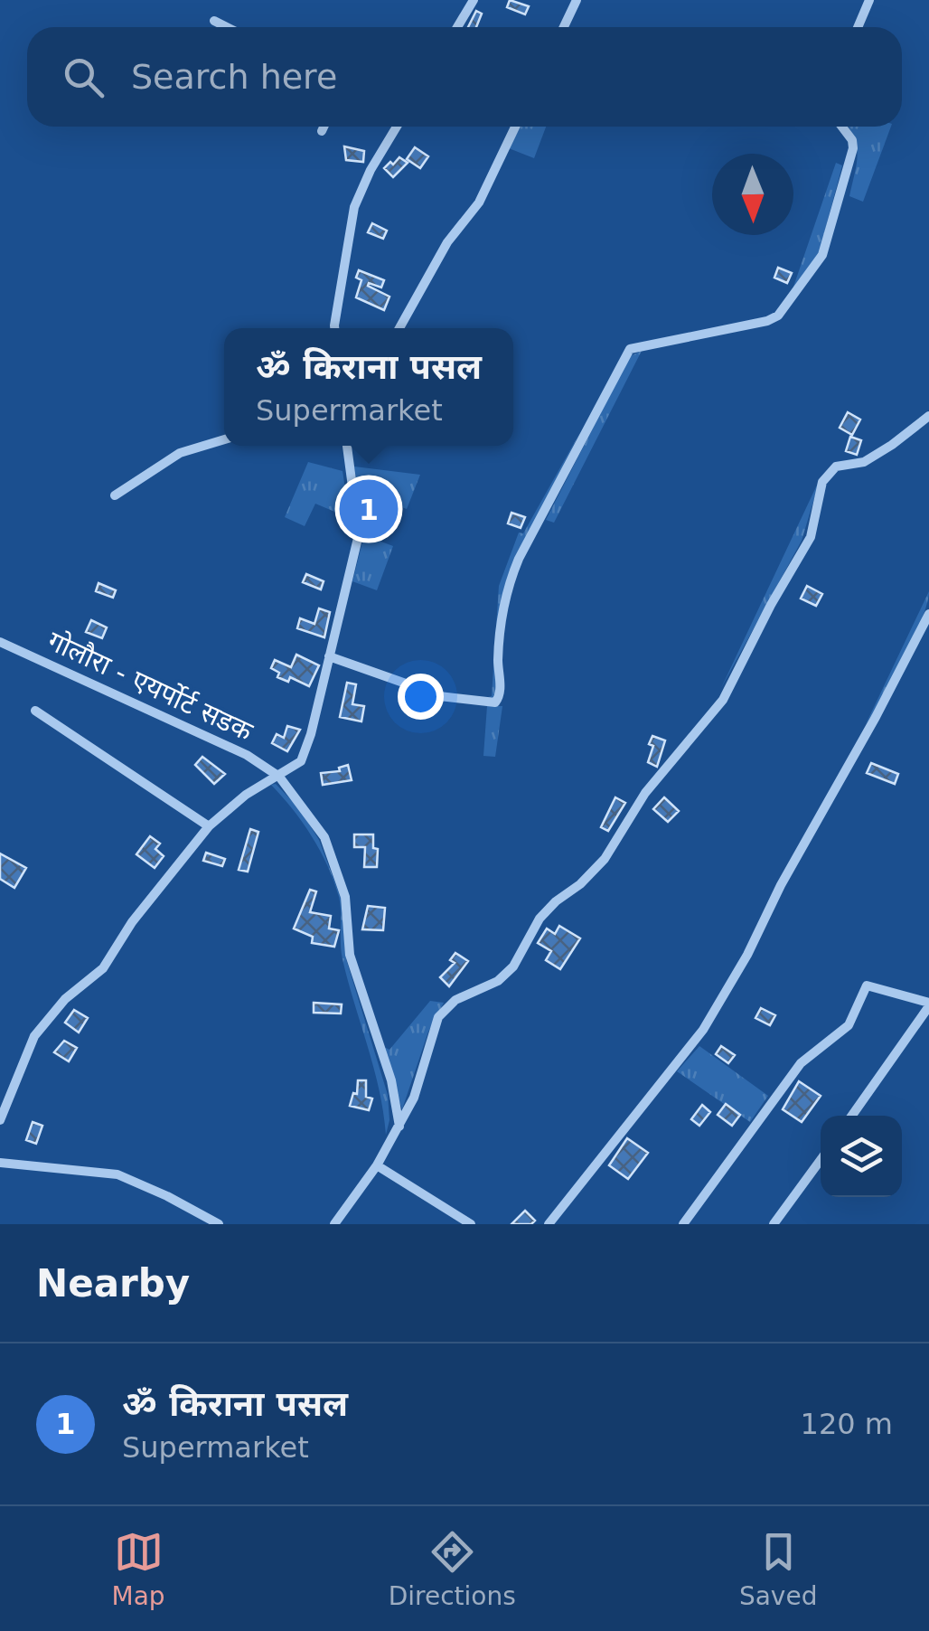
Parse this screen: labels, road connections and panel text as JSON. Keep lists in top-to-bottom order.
{
  "streets": {
    "street": ["गोलौरा - एयर्पोर्ट सडक"]
  },
  "north": "bottom",
  "page": {
    "search": "Search here",
    "popup": ["ॐ किराना पसल", "Supermarket"],
    "pins": "1",
    "heading": "Nearby",
    "list": [
      {
        "mark": "1",
        "name": "ॐ किराना पसल",
        "note": "Supermarket",
        "value": "120 m"
      }
    ],
    "nav": ["Map", "Directions", "Saved"]
  }
}
